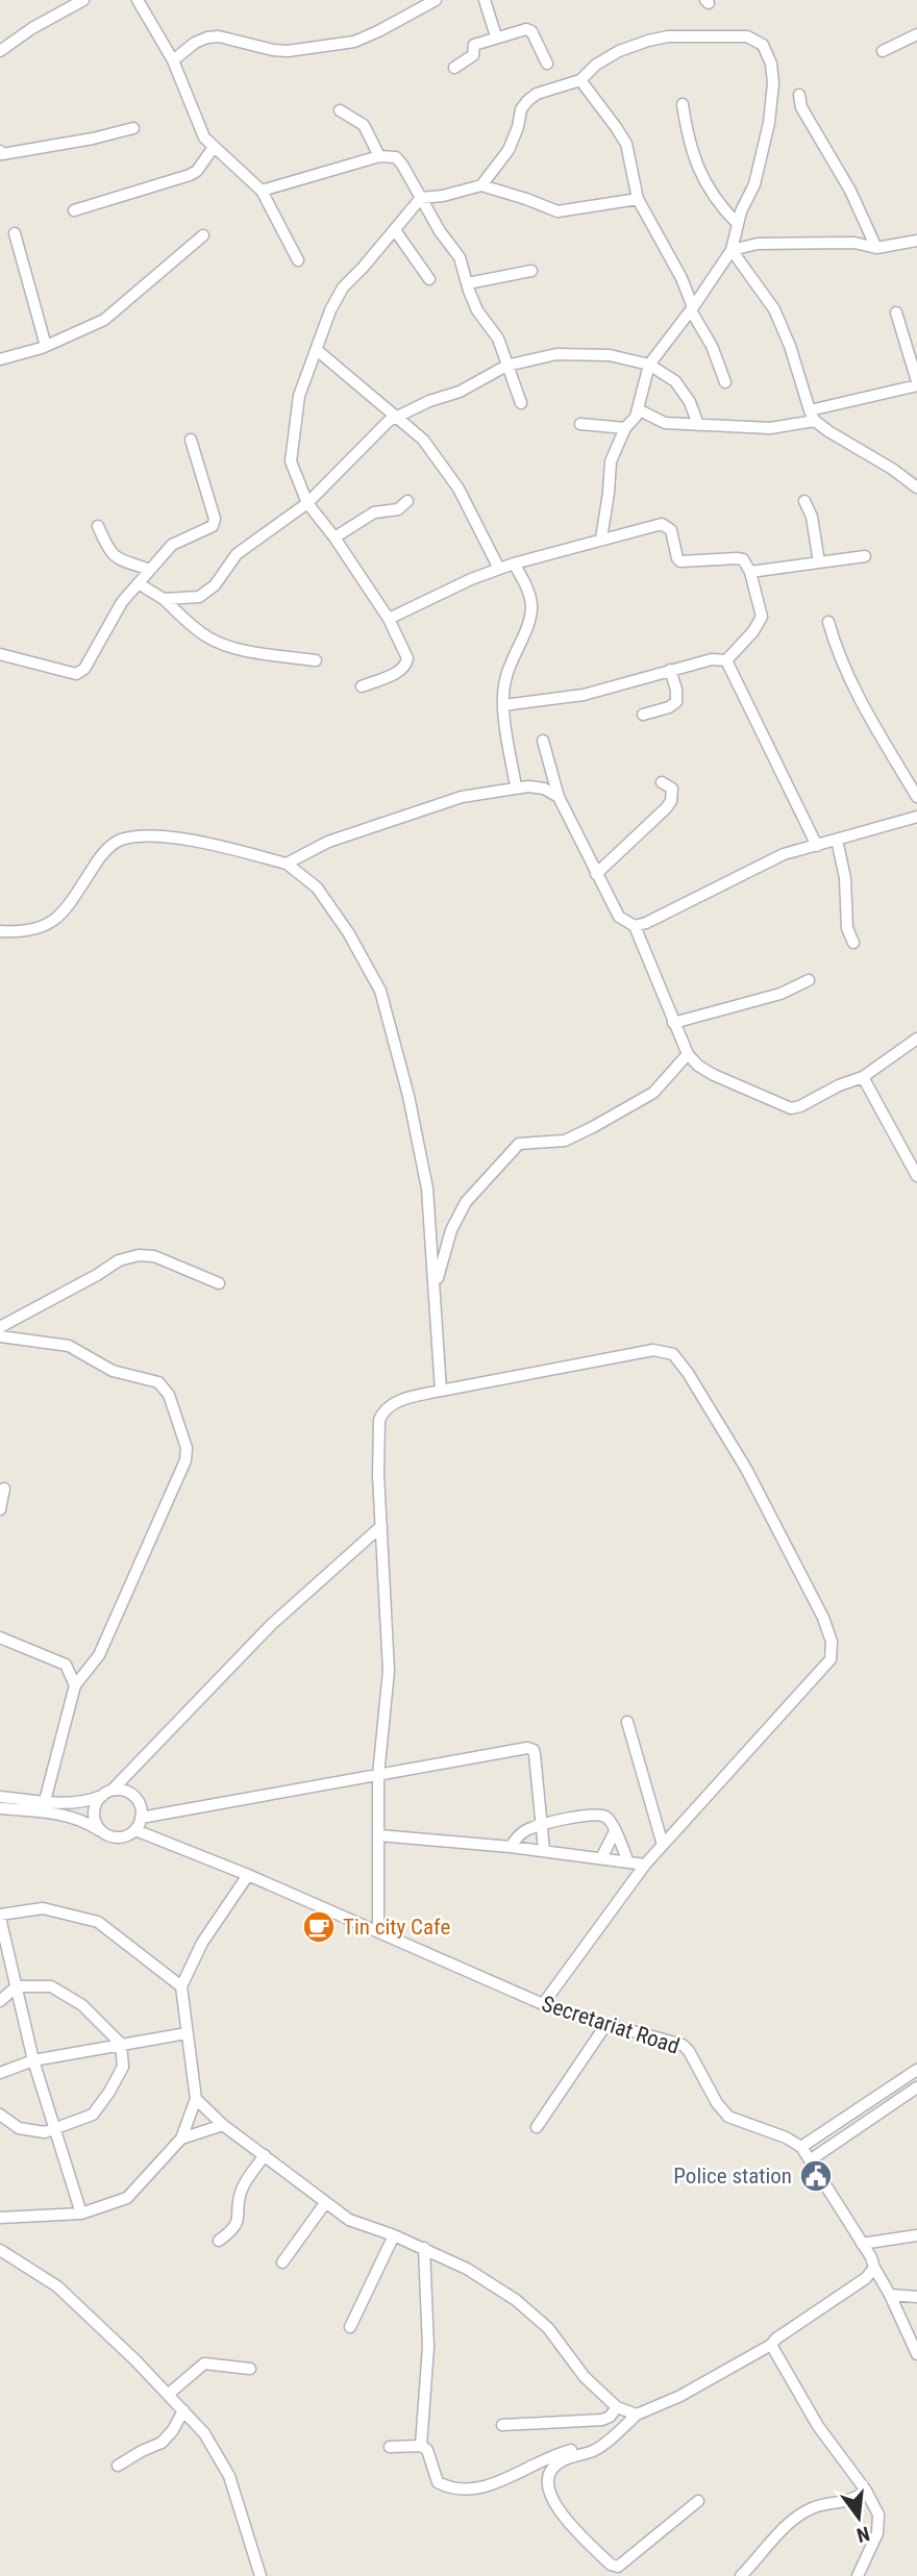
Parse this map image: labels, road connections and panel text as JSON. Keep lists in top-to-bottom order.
{
  "streets": {
    "street": ["Secretariat Road"]
  },
  "places": {
    "cafe": ["Tin city Cafe"],
    "public building": ["Police station"]
  },
  "north": "bottom"
}
